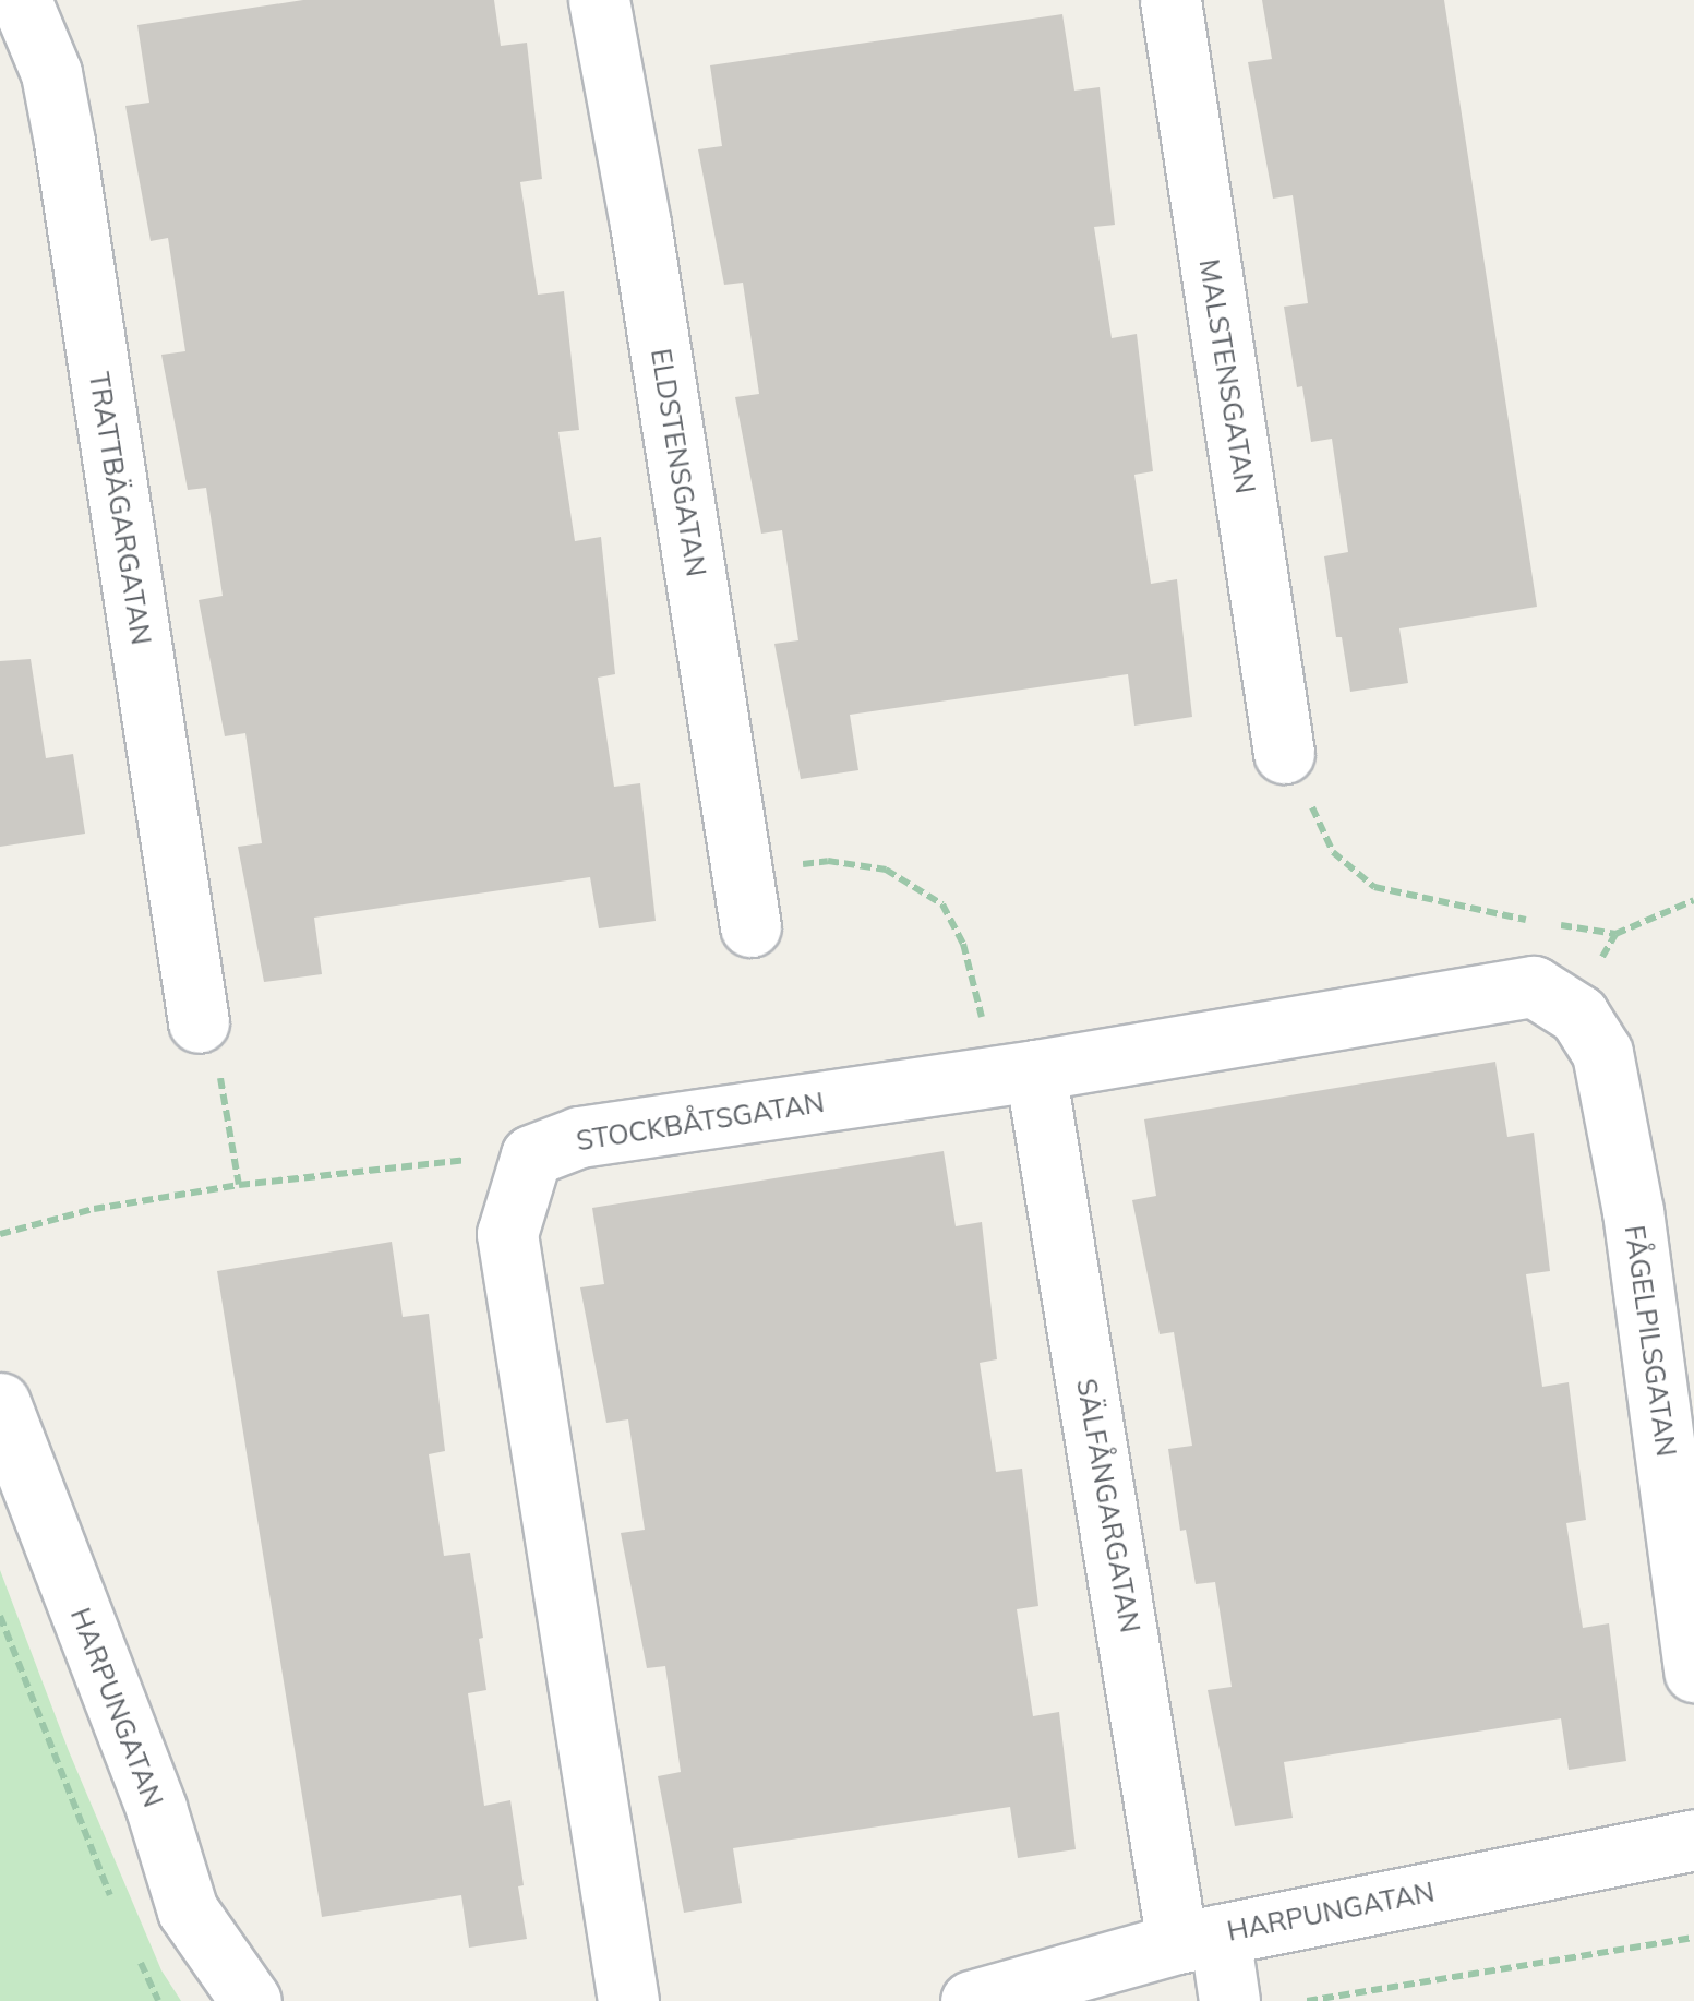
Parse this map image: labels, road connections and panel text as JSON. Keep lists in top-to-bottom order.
{
  "streets": {
    "street": [
      "MALSTENSGATAN",
      "ELDSTENSGATAN",
      "TRATTBÄGARGATAN",
      "STOCKBÅTSGATAN",
      "FÅGELPILSGATAN",
      "SÄLFÅNGARGATAN",
      "HARPUNGATAN"
    ]
  },
  "crossings": [
    ["STOCKBÅTSGATAN", "FÅGELPILSGATAN"],
    ["STOCKBÅTSGATAN", "SÄLFÅNGARGATAN"],
    ["SÄLFÅNGARGATAN", "HARPUNGATAN"]
  ]
}
